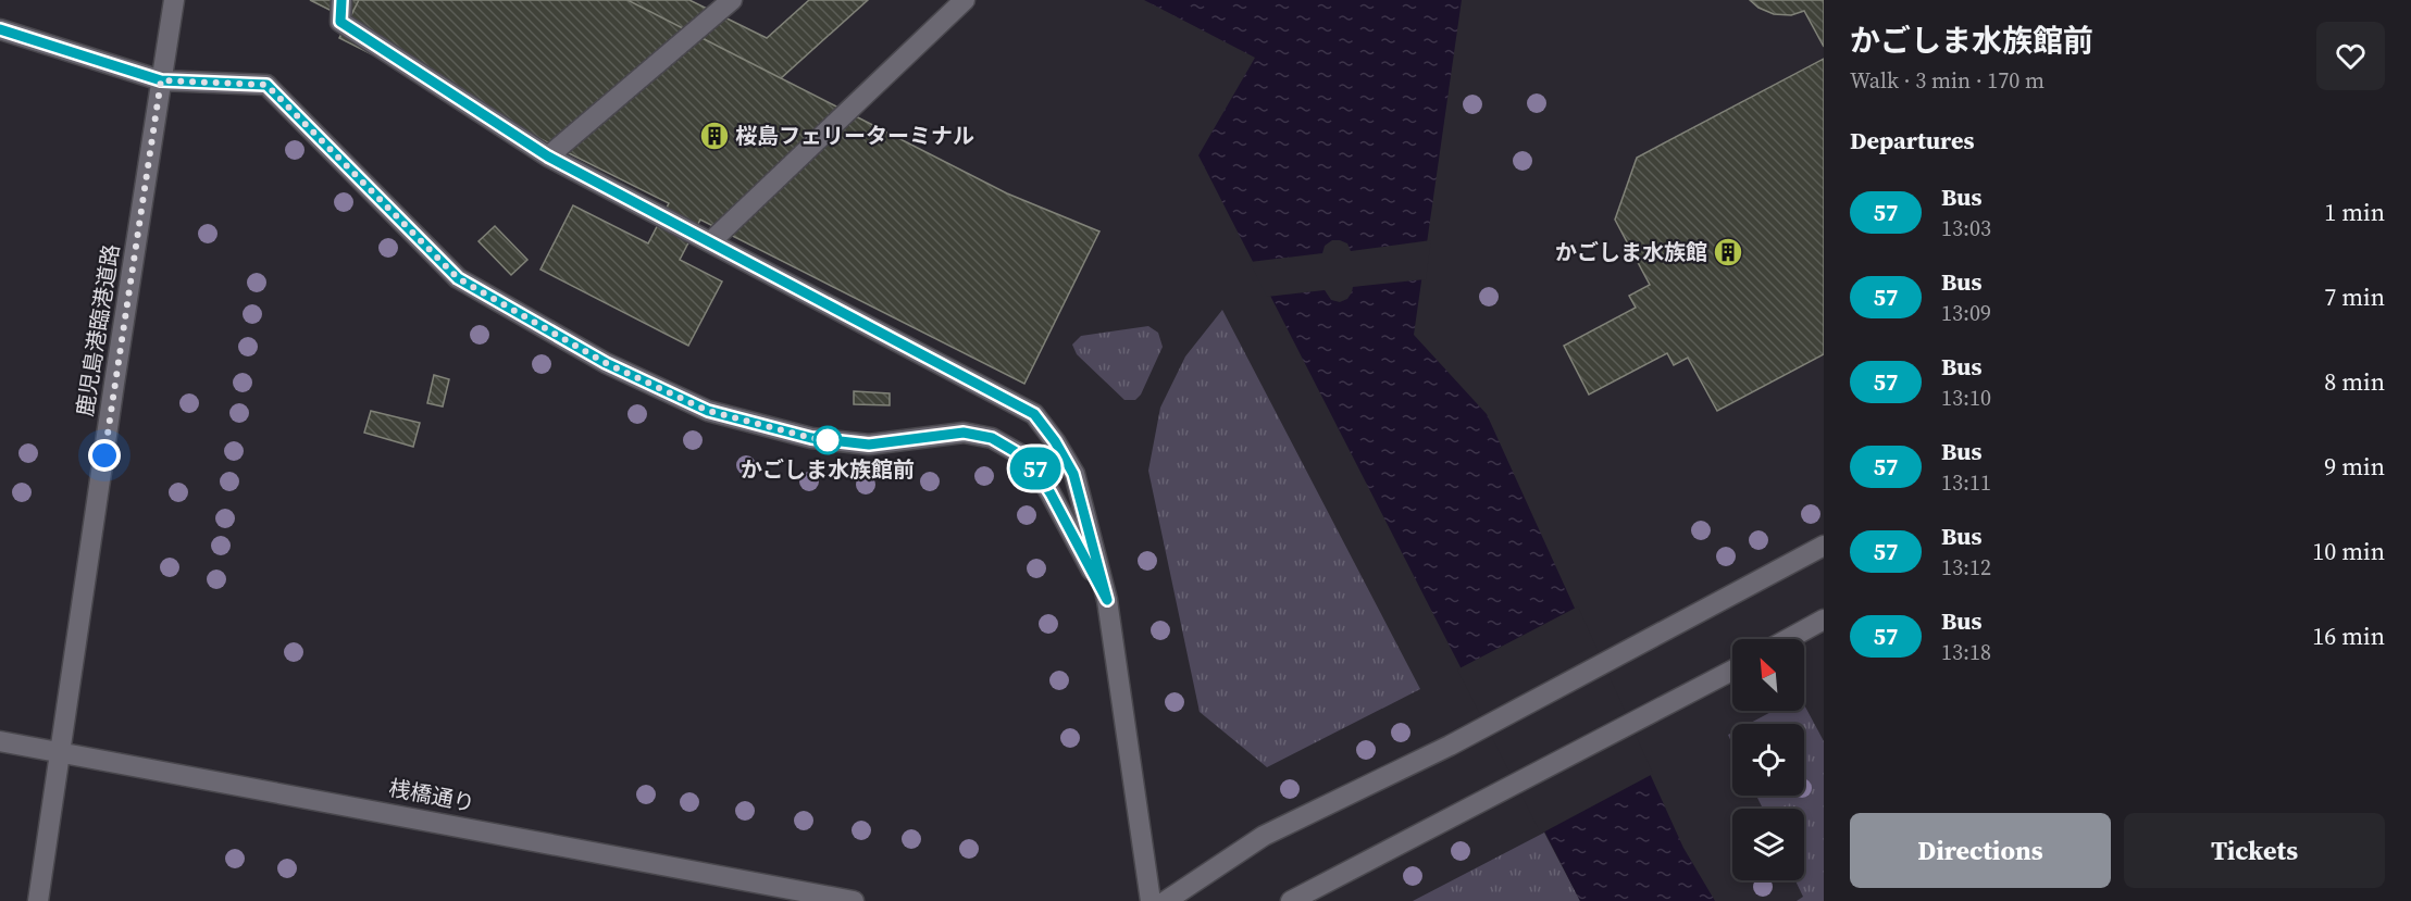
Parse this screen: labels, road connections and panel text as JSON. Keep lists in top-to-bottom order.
{
  "streets": {
    "street": ["鹿児島港臨港道路", "桟橋通り"]
  },
  "crossings": [
    ["鹿児島港臨港道路", "桟橋通り"]
  ],
  "places": {
    "building": ["桜島フェリーターミナル", "かごしま水族館"],
    "other": ["かごしま水族館前"]
  },
  "lines": ["bus line 57"],
  "north": "top left",
  "page": {
    "on_map": "57",
    "heading": [
      ["かごしま水族館前", "Walk · 3 min · 170 m"],
      "Departures"
    ],
    "list": [
      {
        "mark": "57",
        "name": "Bus",
        "note": "13:03",
        "value": "1 min"
      },
      {
        "mark": "57",
        "name": "Bus",
        "note": "13:09",
        "value": "7 min"
      },
      {
        "mark": "57",
        "name": "Bus",
        "note": "13:10",
        "value": "8 min"
      },
      {
        "mark": "57",
        "name": "Bus",
        "note": "13:11",
        "value": "9 min"
      },
      {
        "mark": "57",
        "name": "Bus",
        "note": "13:12",
        "value": "10 min"
      },
      {
        "mark": "57",
        "name": "Bus",
        "note": "13:18",
        "value": "16 min"
      }
    ],
    "buttons": ["Directions", "Tickets"]
  }
}
